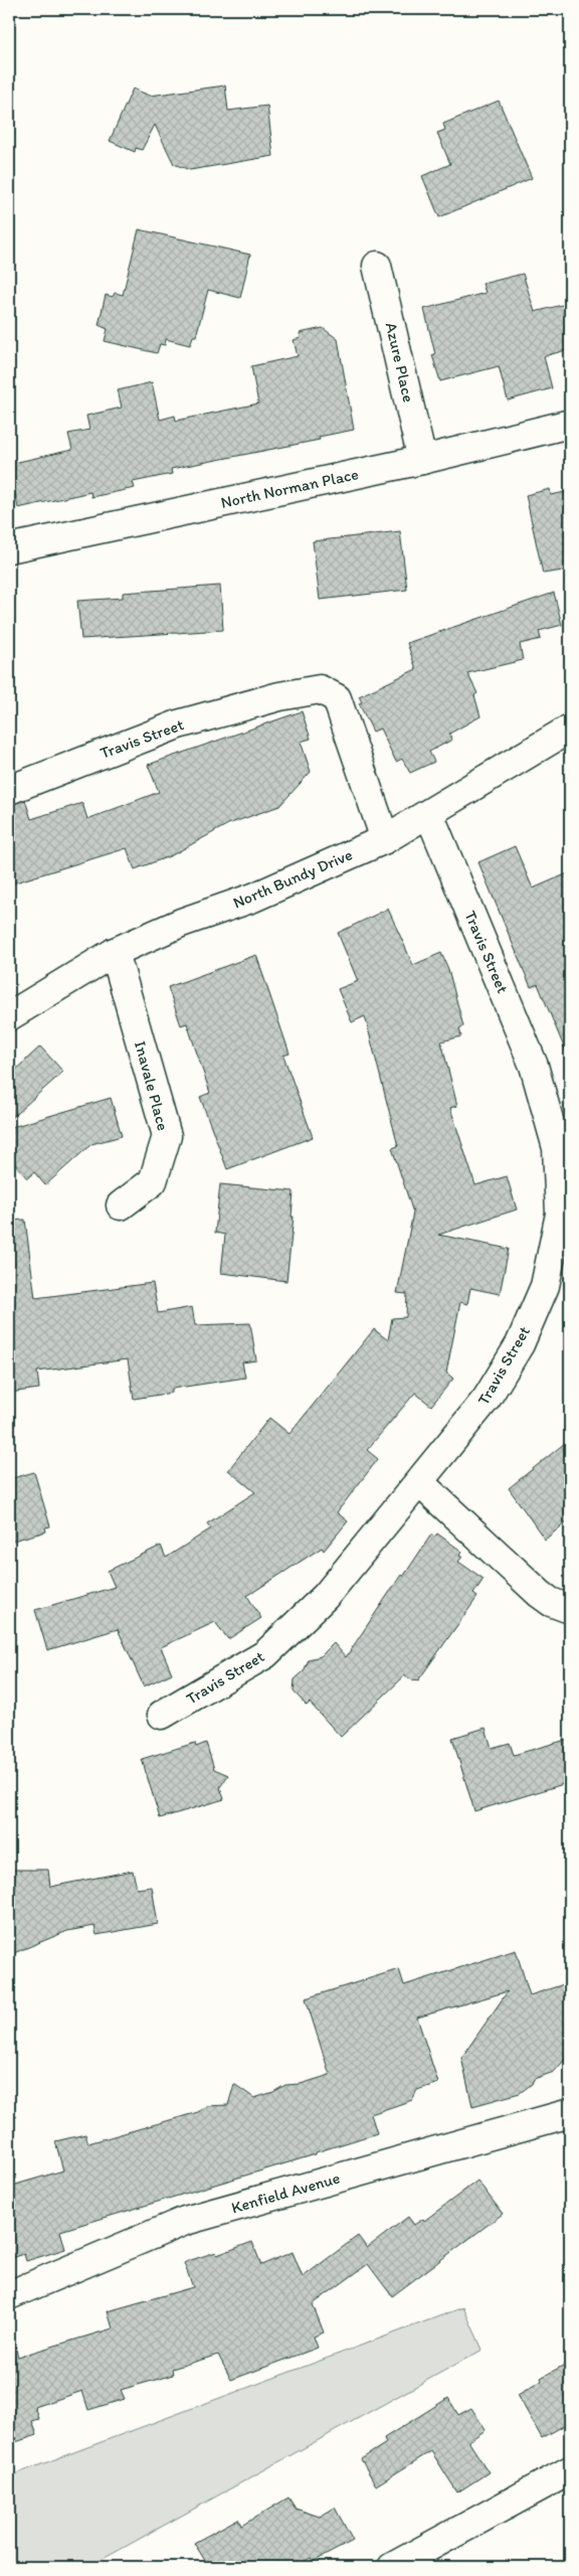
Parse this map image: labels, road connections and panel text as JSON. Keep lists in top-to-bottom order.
{
  "streets": {
    "street": [
      "Azure Place",
      "North Norman Place",
      "Travis Street",
      "North Bundy Drive",
      "Inavale Place",
      "Kenfield Avenue"
    ]
  },
  "crossings": [
    ["Azure Place", "North Norman Place"],
    ["Travis Street", "North Bundy Drive"],
    ["North Bundy Drive", "Inavale Place"]
  ]
}
